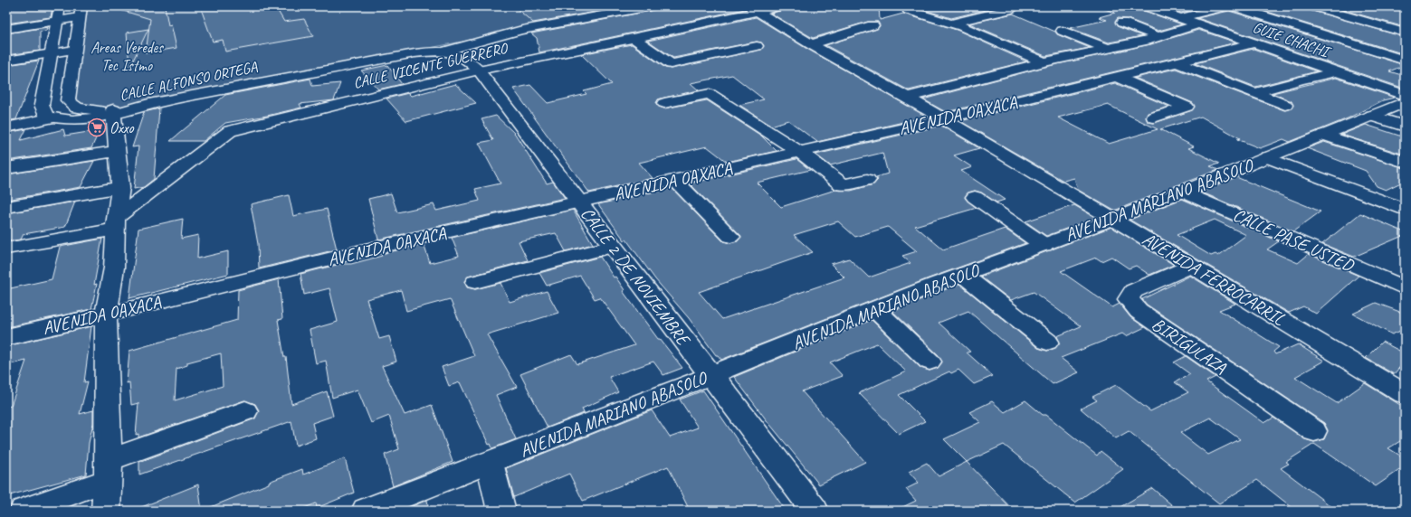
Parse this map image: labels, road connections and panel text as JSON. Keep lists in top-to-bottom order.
{
  "streets": {
    "street": [
      "GUIE CHACHI",
      "CALLE VICENTE GUERRERO",
      "CALLE ALFONSO ORTEGA",
      "AVENIDA OAXACA",
      "AVENIDA MARIANO ABASOLO",
      "CALLE PASE USTED",
      "CALLE 2 DE NOVIEMBRE",
      "AVENIDA FERROCARRIL",
      "BIRIGULAZA"
    ]
  },
  "crossings": [
    ["GUIE CHACHI", "AVENIDA OAXACA"],
    ["CALLE VICENTE GUERRERO", "CALLE 2 DE NOVIEMBRE"],
    ["CALLE VICENTE GUERRERO", "AVENIDA FERROCARRIL"],
    ["CALLE ALFONSO ORTEGA", "CALLE 2 DE NOVIEMBRE"],
    ["AVENIDA OAXACA", "CALLE 2 DE NOVIEMBRE"],
    ["AVENIDA OAXACA", "AVENIDA FERROCARRIL"],
    ["AVENIDA MARIANO ABASOLO", "CALLE PASE USTED"],
    ["AVENIDA MARIANO ABASOLO", "CALLE 2 DE NOVIEMBRE"],
    ["AVENIDA MARIANO ABASOLO", "AVENIDA FERROCARRIL"],
    ["AVENIDA FERROCARRIL", "BIRIGULAZA"]
  ],
  "parks": ["Areas Veredes Tec Istmo"],
  "places": {
    "supermarket": ["Oxxo"]
  }
}
